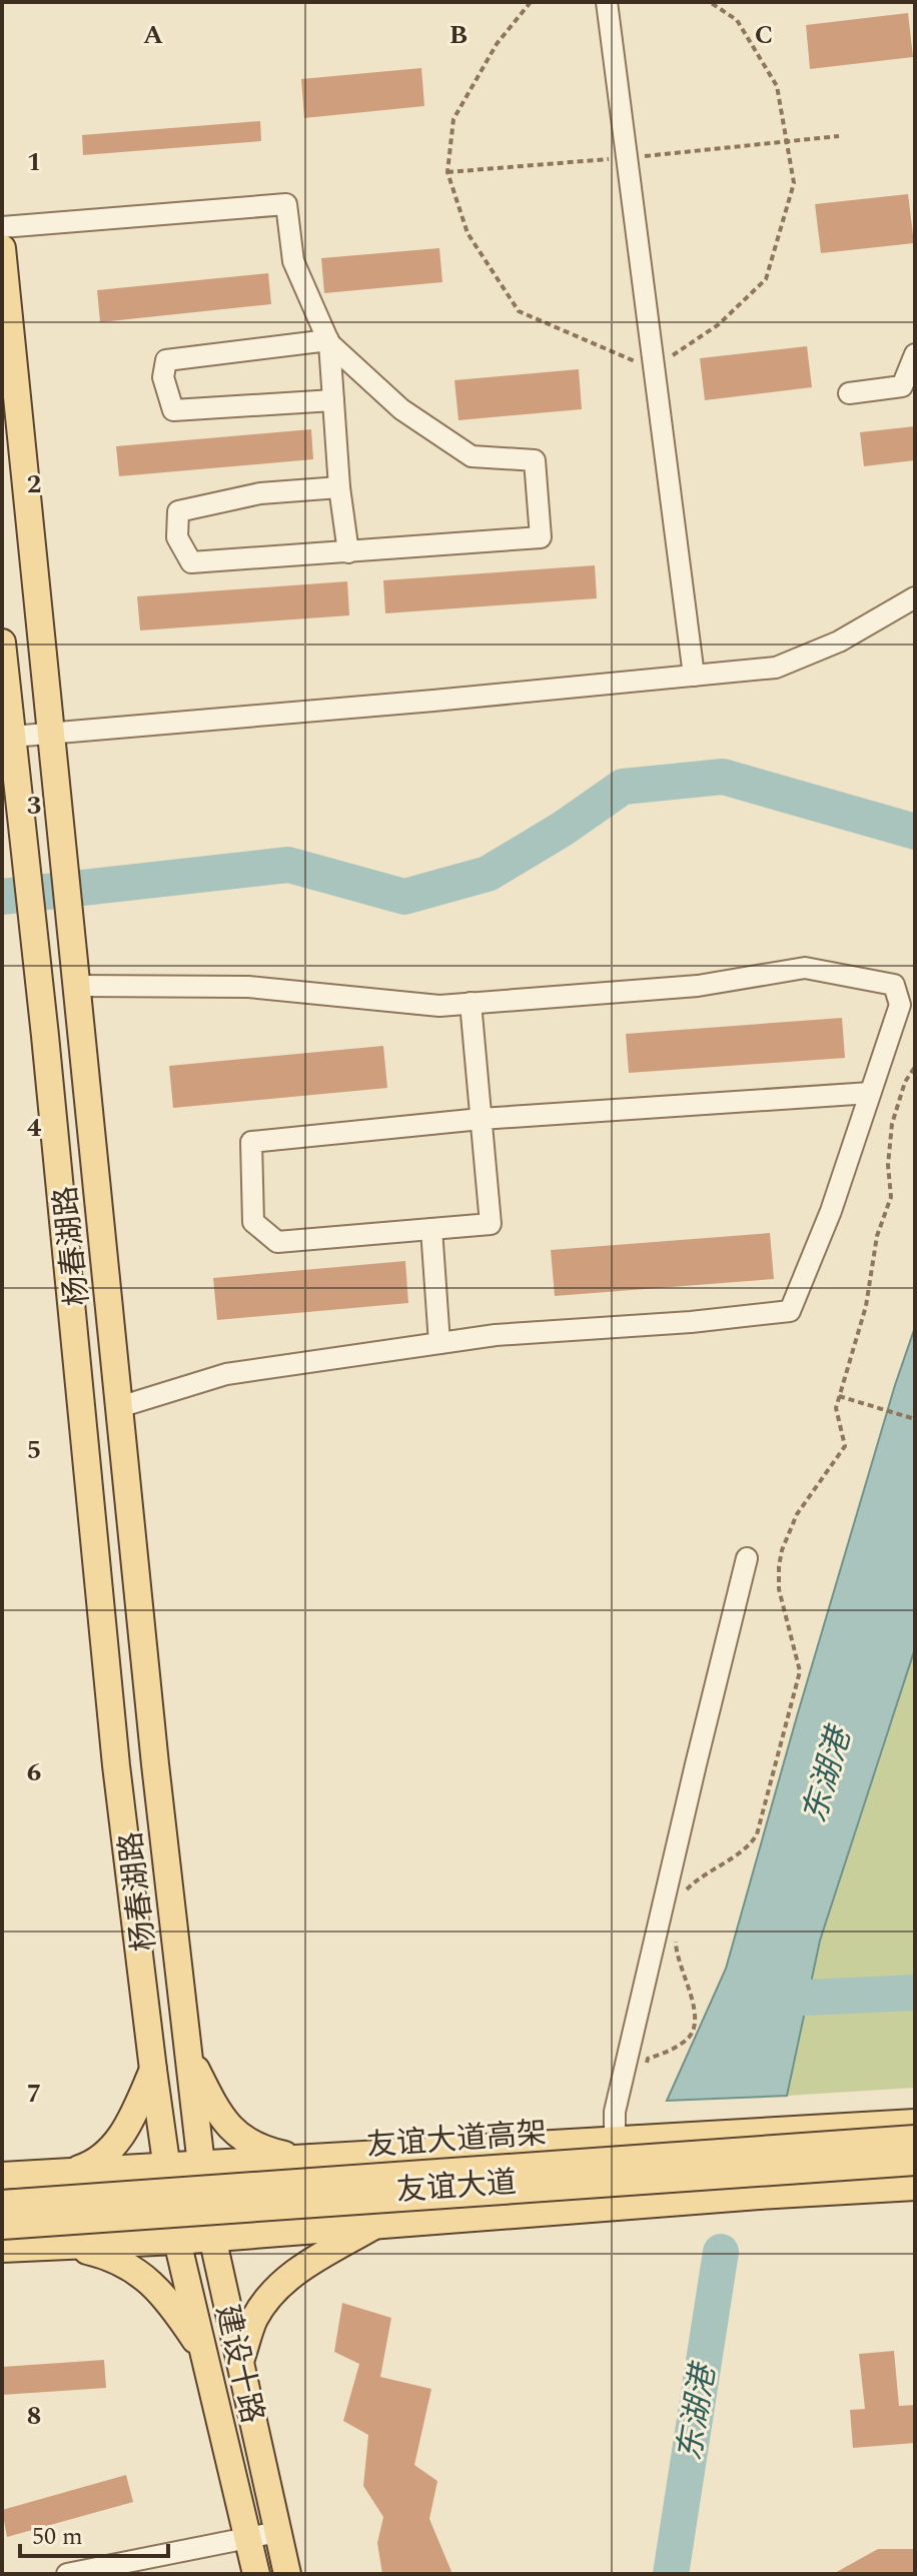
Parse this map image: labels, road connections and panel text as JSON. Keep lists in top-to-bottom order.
{
  "streets": {
    "main road": [
      "杨春湖路",
      "友谊大道高架",
      "友谊大道",
      "建设十路"
    ]
  },
  "crossings": [
    ["杨春湖路", "友谊大道"],
    ["杨春湖路", "建设十路"],
    ["友谊大道", "建设十路"]
  ],
  "water": ["东湖港"],
  "scale_bar": "50 m",
  "grid": {
    "columns": ["A", "B", "C"],
    "rows": [
      "1",
      "2",
      "3",
      "4",
      "5",
      "6",
      "7",
      "8"
    ]
  }
}
